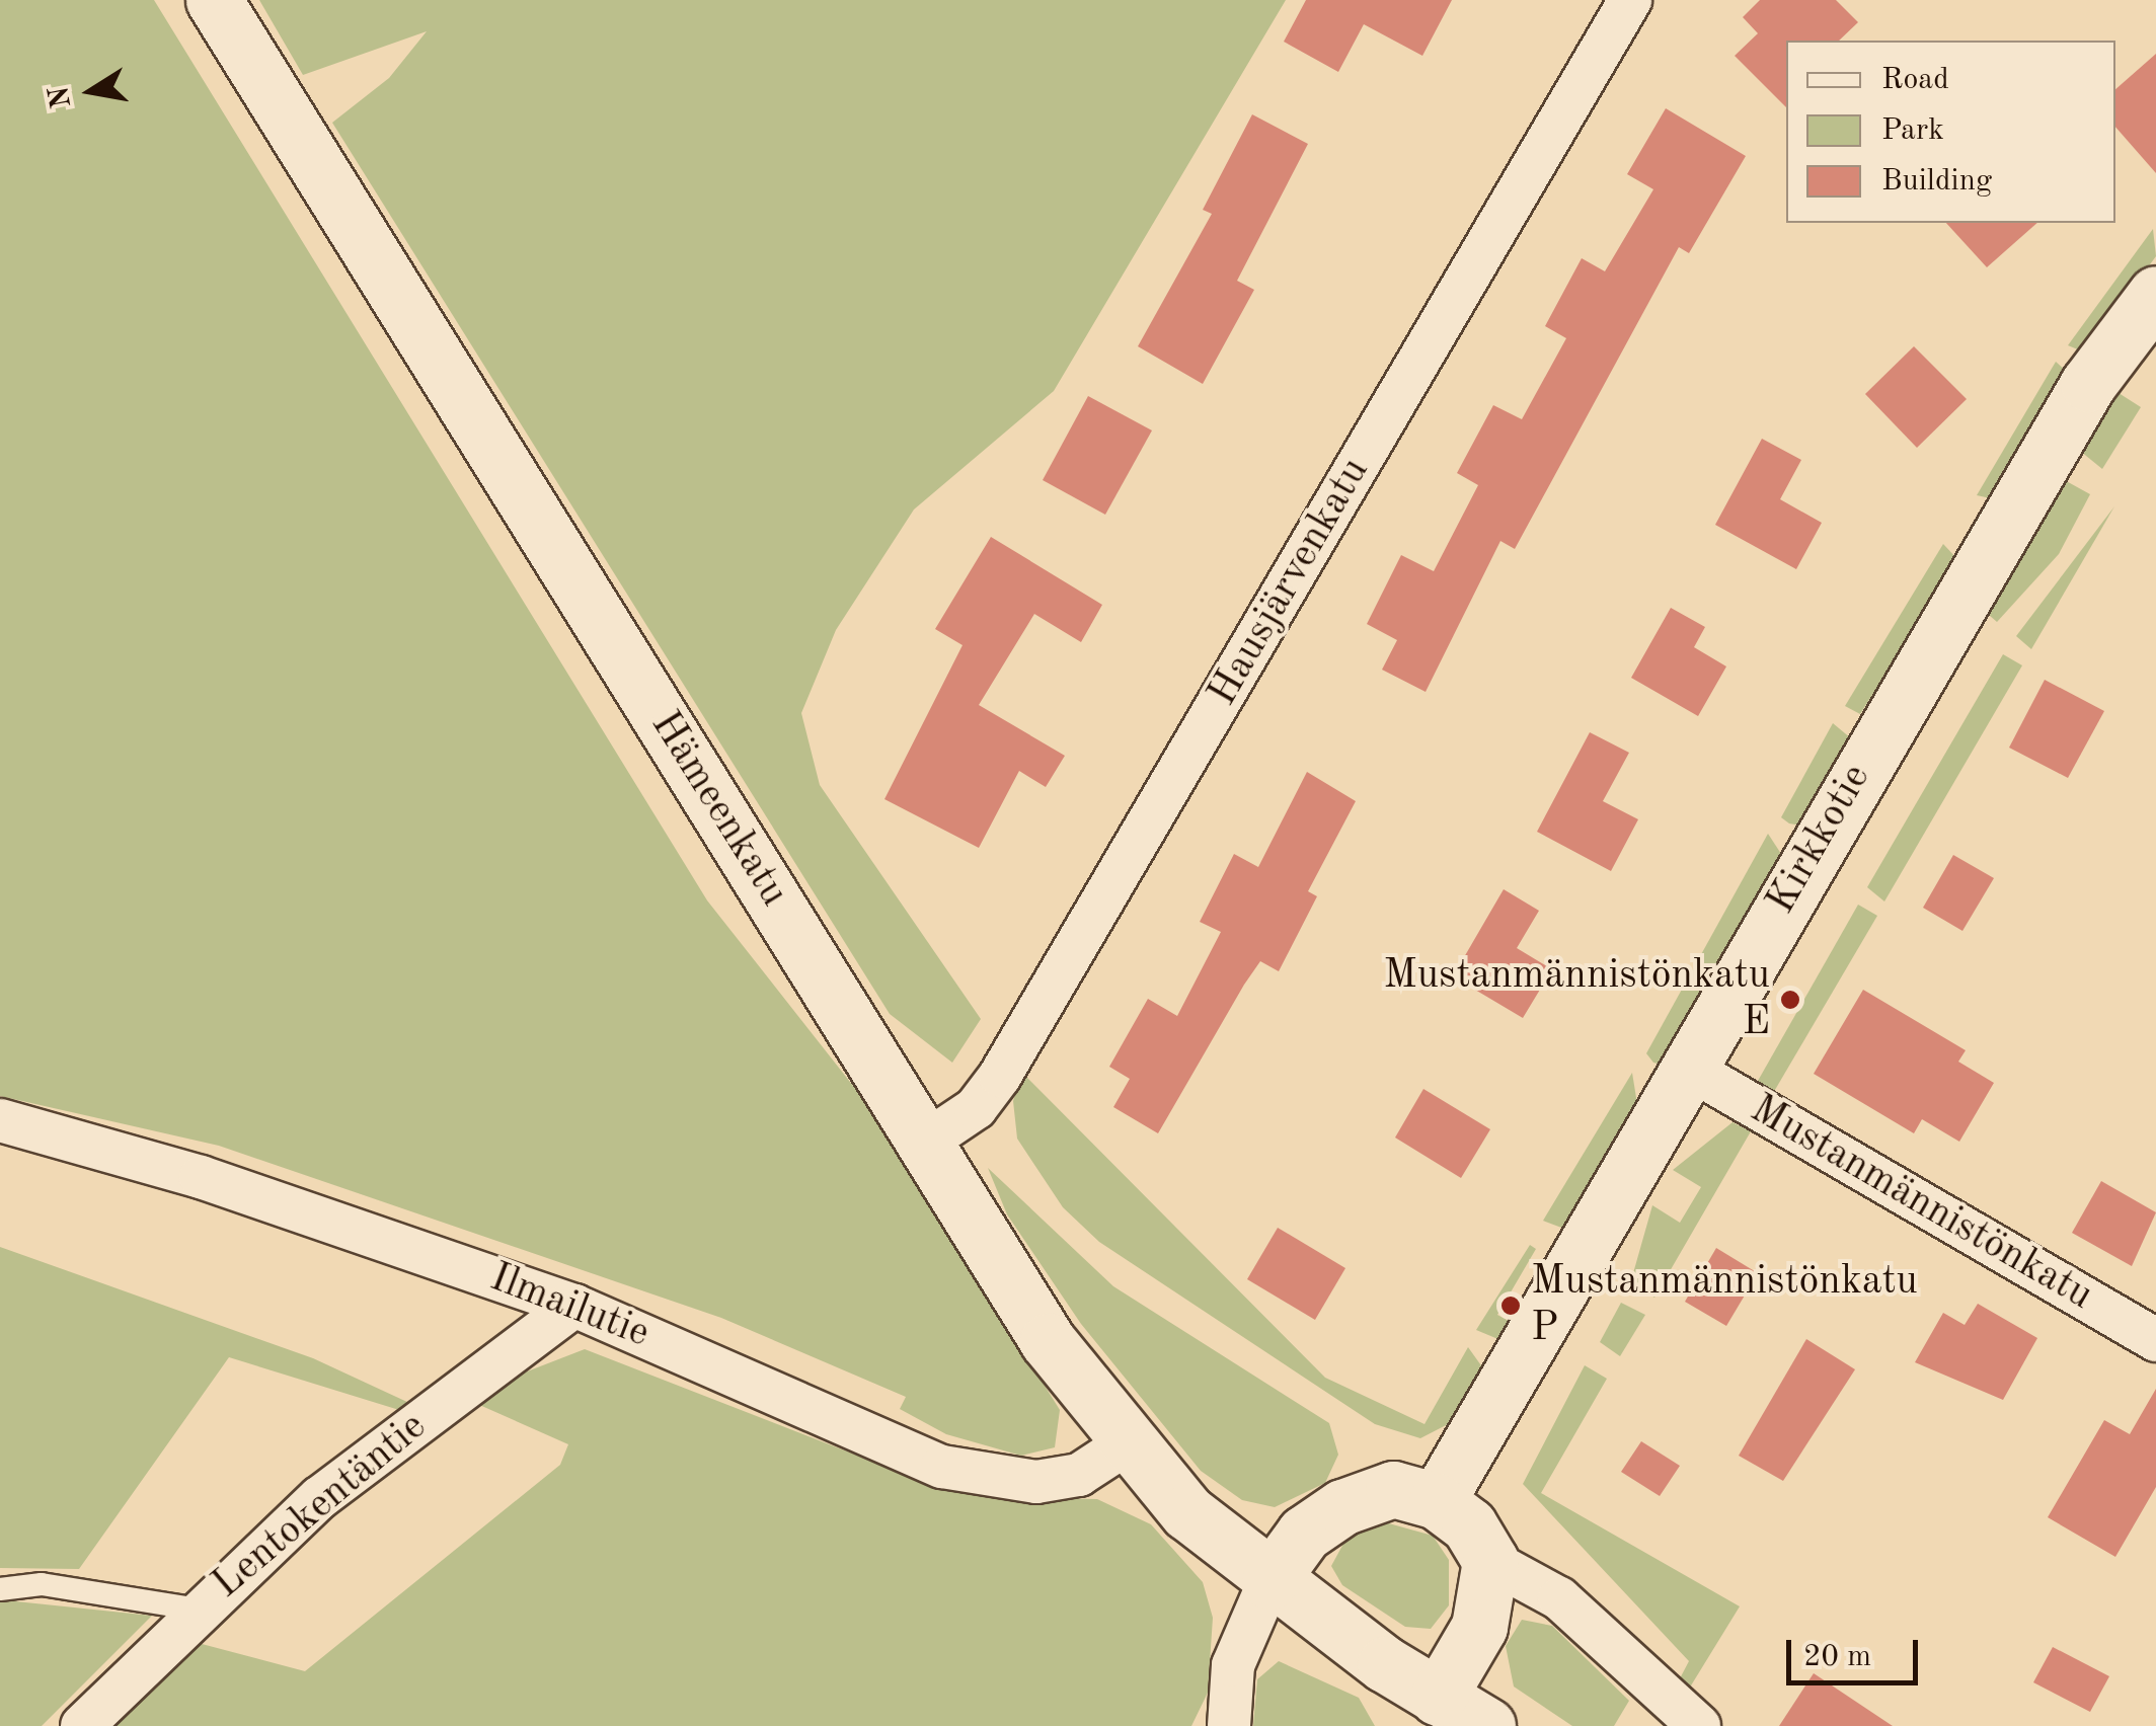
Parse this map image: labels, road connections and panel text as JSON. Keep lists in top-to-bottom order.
{
  "streets": {
    "main road": ["Hämeenkatu", "Kirkkotie"],
    "street": [
      "Hausjärvenkatu",
      "Mustanmännistönkatu",
      "Ilmailutie",
      "Lentokentäntie"
    ]
  },
  "crossings": [
    ["Hausjärvenkatu", "Hämeenkatu"],
    ["Hämeenkatu", "Ilmailutie"],
    ["Kirkkotie", "Mustanmännistönkatu"],
    ["Ilmailutie", "Lentokentäntie"]
  ],
  "places": ["Mustanmännistönkatu E", "Mustanmännistönkatu P"],
  "legend": ["Road", "Park", "Building"],
  "scale_bar": "20 m",
  "north": "left"
}
